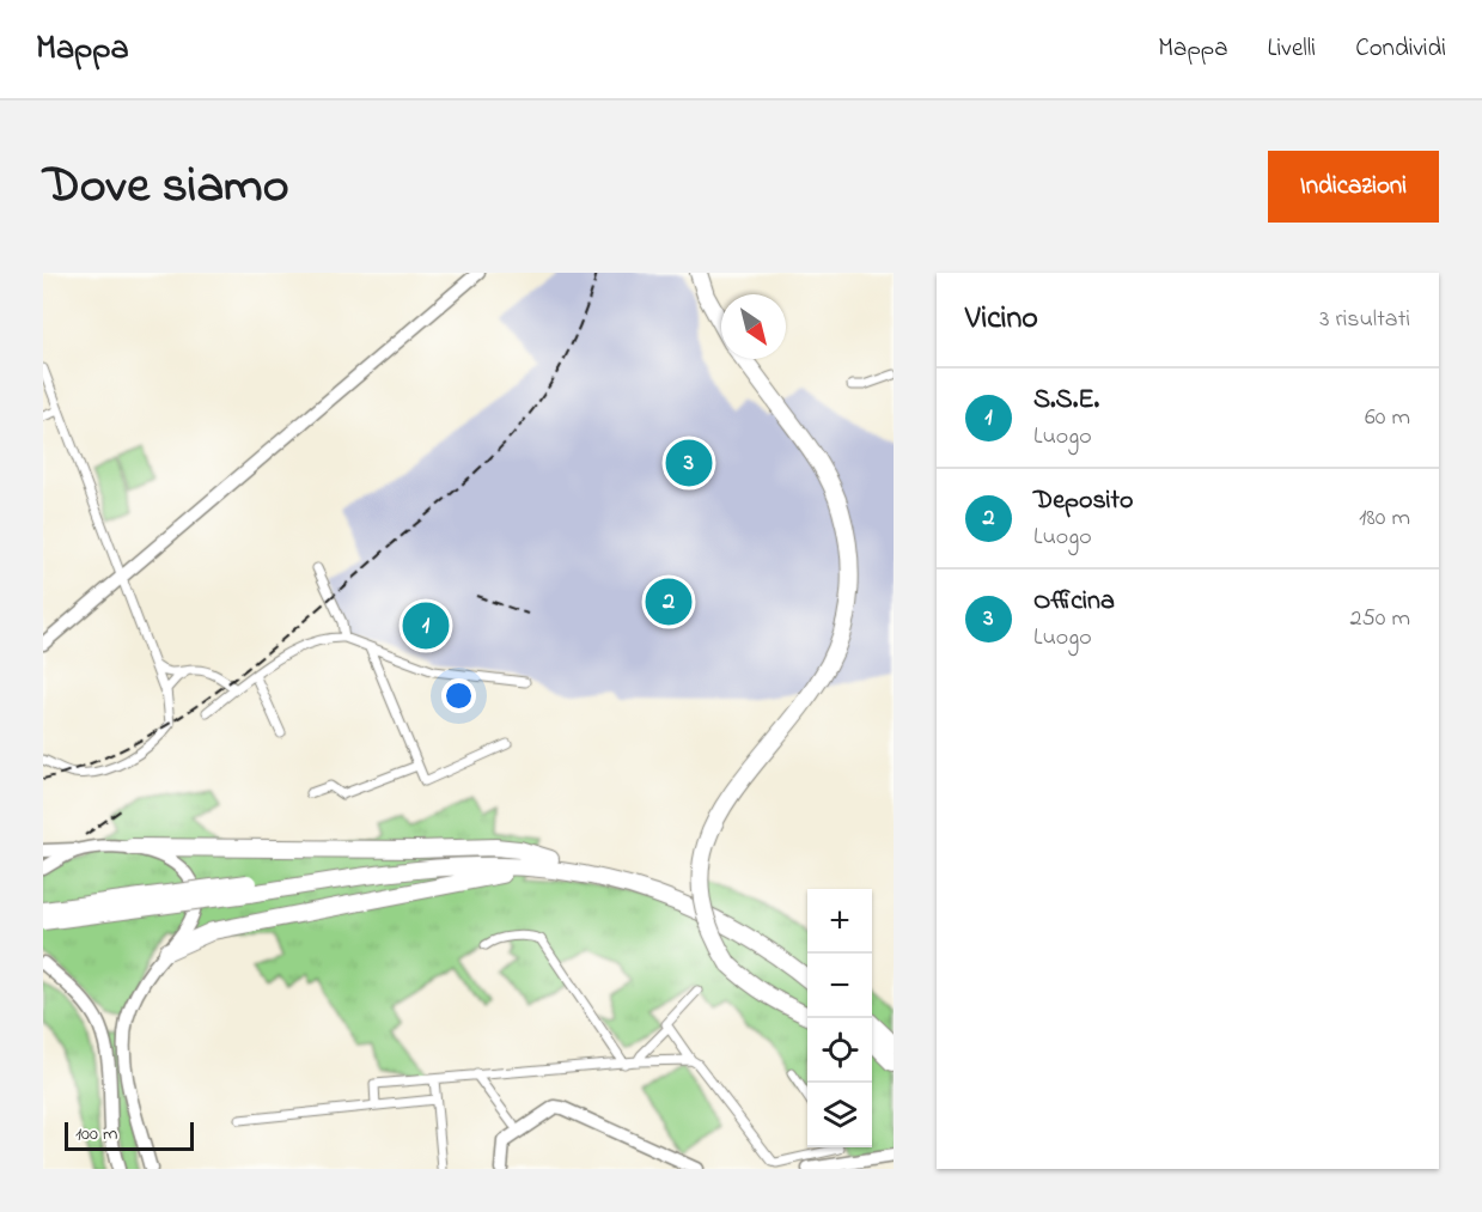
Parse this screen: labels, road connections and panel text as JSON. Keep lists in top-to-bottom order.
{
  "scale_bar": "100 m",
  "north": "bottom right",
  "page": {
    "header": "Mappa",
    "nav": ["Mappa", "Livelli", "Condividi"],
    "title": "Dove siamo",
    "buttons": "Indicazioni",
    "heading": ["Vicino", "3 risultati"],
    "list": [
      {
        "mark": "1",
        "name": "S.S.E.",
        "note": "Luogo",
        "value": "60 m"
      },
      {
        "mark": "2",
        "name": "Deposito",
        "note": "Luogo",
        "value": "180 m"
      },
      {
        "mark": "3",
        "name": "Officina",
        "note": "Luogo",
        "value": "250 m"
      }
    ],
    "pins": ["3", "2", "1"],
    "map_buttons": ["+", "−"],
    "scale": "100 m"
  }
}
